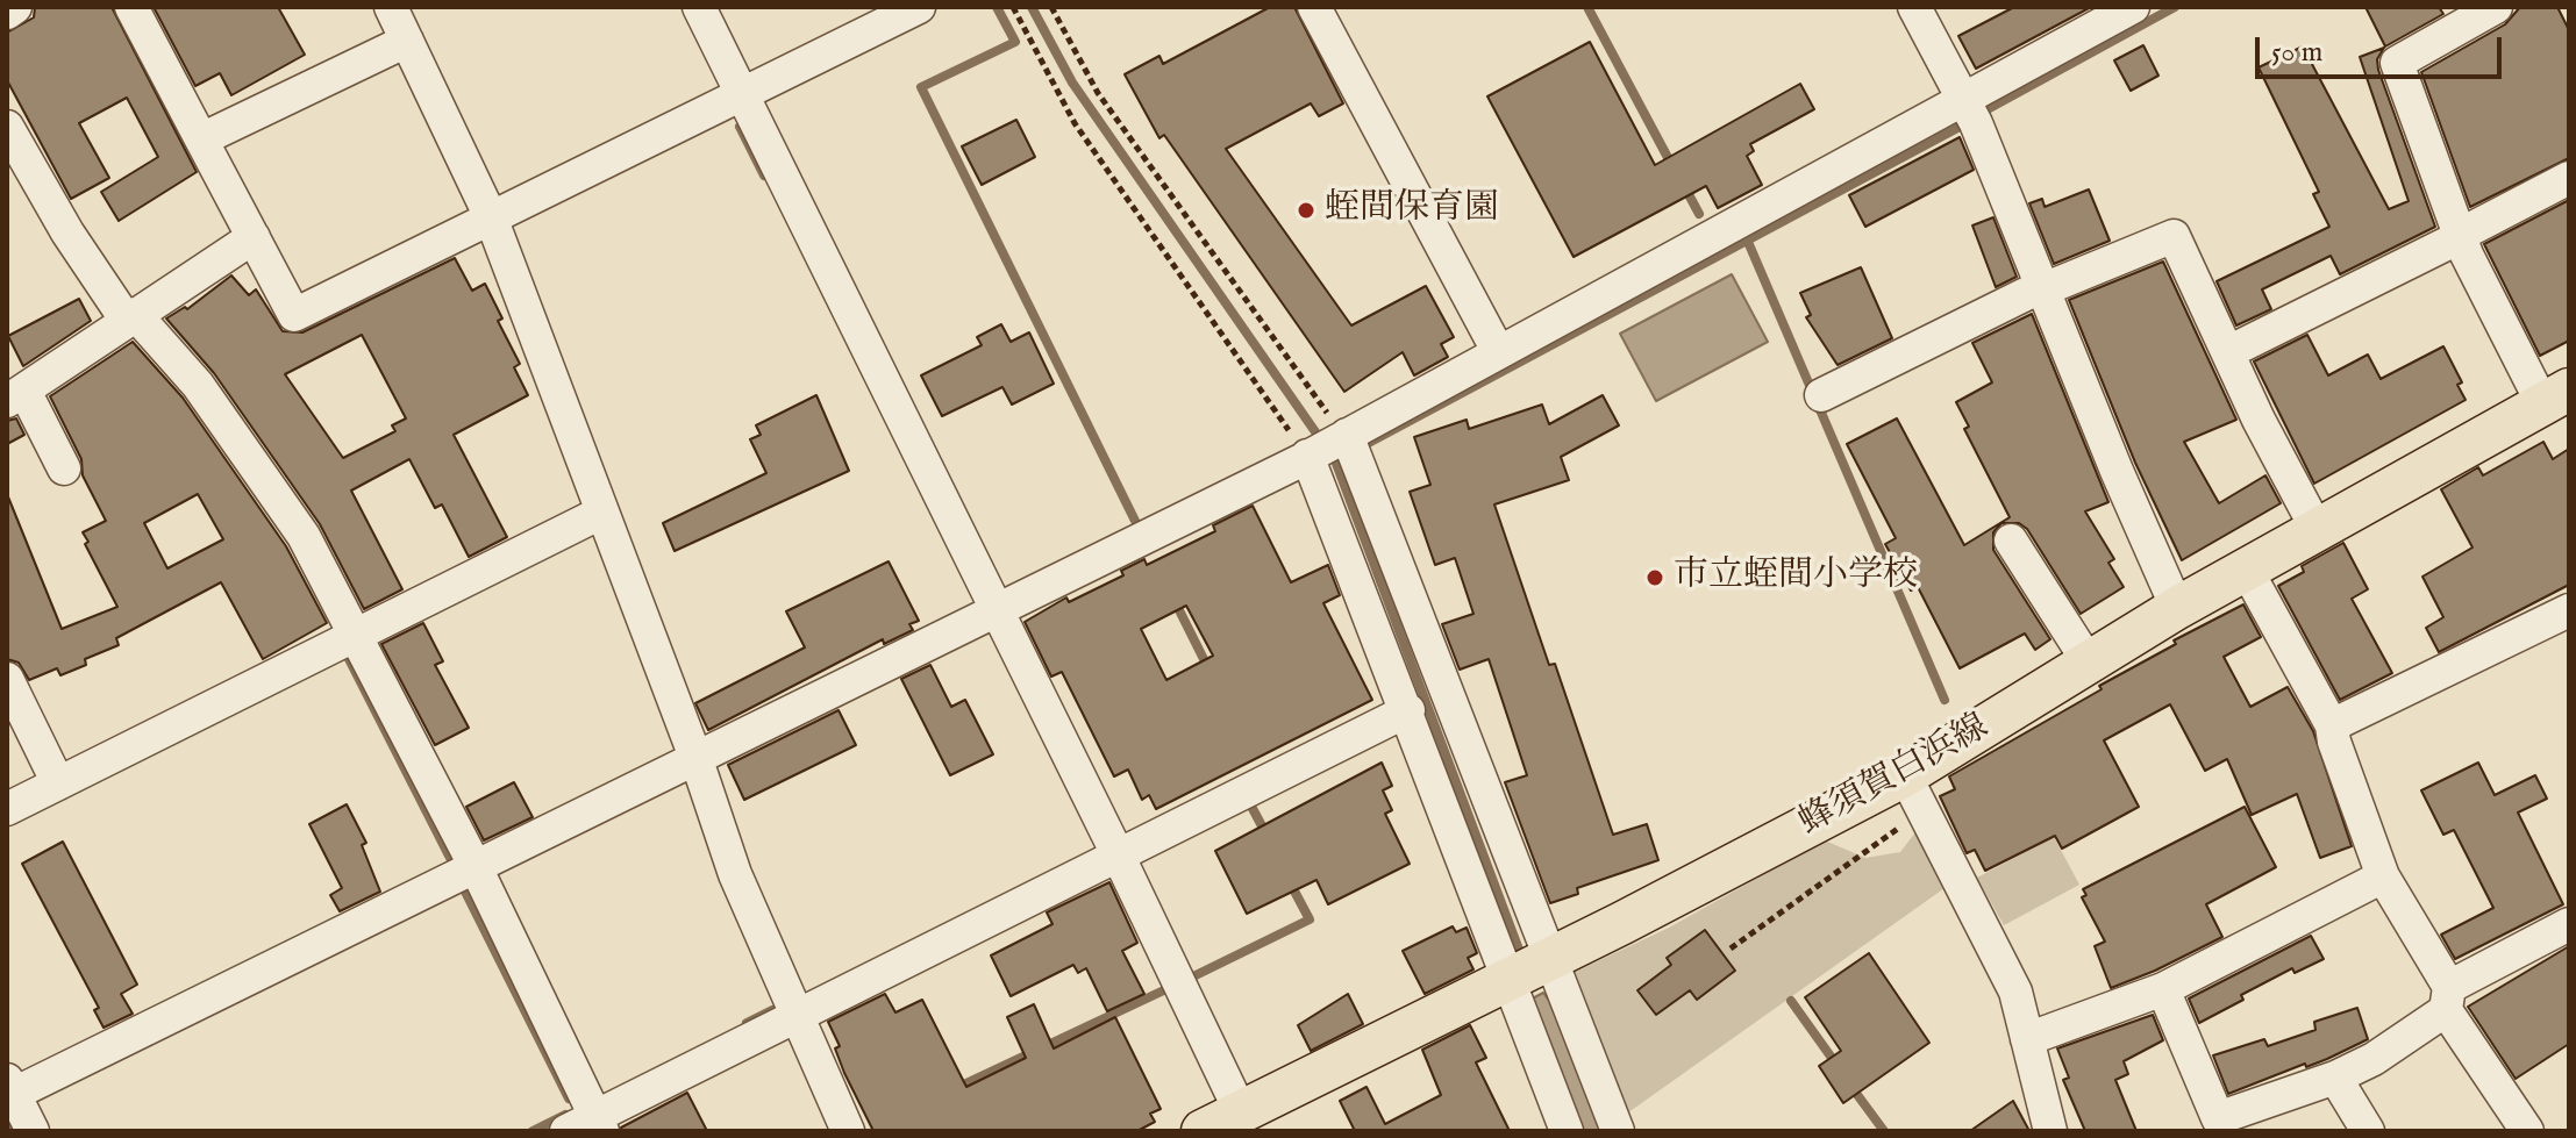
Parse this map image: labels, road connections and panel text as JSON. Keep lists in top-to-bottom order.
{
  "streets": {
    "main road": ["蜂須賀白浜線"]
  },
  "places": ["蛭間保育園", "市立蛭間小学校"],
  "scale_bar": "50 m"
}
